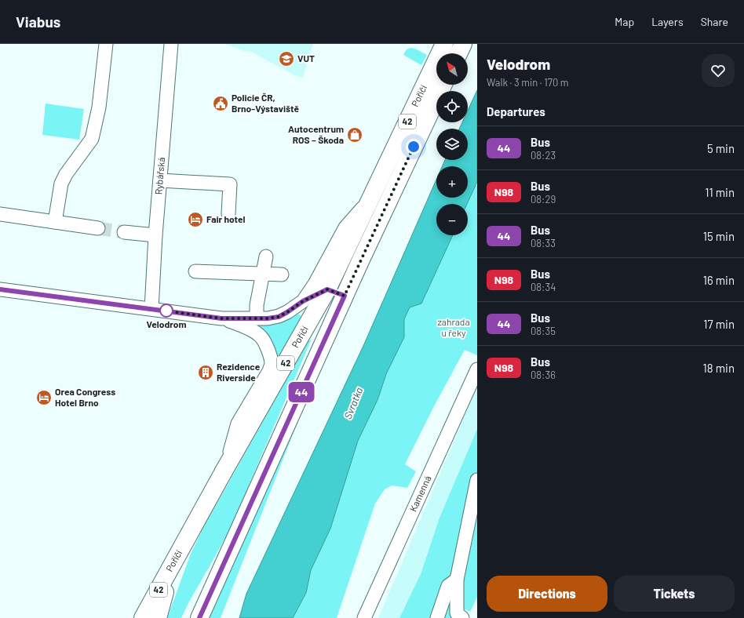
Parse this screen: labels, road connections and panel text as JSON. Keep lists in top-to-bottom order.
{
  "streets": {
    "main road": ["Poříčí", "42"],
    "street": ["Rybářská", "Kamenná"]
  },
  "crossings": [
    ["Poříčí", "42"],
    ["Poříčí", "Rybářská"]
  ],
  "water": ["Svratka"],
  "parks": ["zahrada u řeky"],
  "places": {
    "school or university": ["VUT"],
    "public building": ["Policie ČR, Brno-Výstaviště"],
    "shop": ["Autocentrum ROS – Škoda"],
    "hotel": ["Fair hotel", "Orea Congress Hotel Brno"],
    "other": ["Velodrom"],
    "building": ["Rezidence Riverside"]
  },
  "lines": ["bus line 44"],
  "north": "top left",
  "page": {
    "header": "Viabus",
    "nav": ["Map", "Layers", "Share"],
    "on_map": "44",
    "heading": [
      ["Velodrom", "Walk · 3 min · 170 m"],
      "Departures"
    ],
    "map_buttons": ["+", "−"],
    "list": [
      {
        "mark": "44",
        "name": "Bus",
        "note": "08:23",
        "value": "5 min"
      },
      {
        "mark": "N98",
        "name": "Bus",
        "note": "08:29",
        "value": "11 min"
      },
      {
        "mark": "44",
        "name": "Bus",
        "note": "08:33",
        "value": "15 min"
      },
      {
        "mark": "N98",
        "name": "Bus",
        "note": "08:34",
        "value": "16 min"
      },
      {
        "mark": "44",
        "name": "Bus",
        "note": "08:35",
        "value": "17 min"
      },
      {
        "mark": "N98",
        "name": "Bus",
        "note": "08:36",
        "value": "18 min"
      }
    ],
    "buttons": ["Directions", "Tickets"]
  }
}
